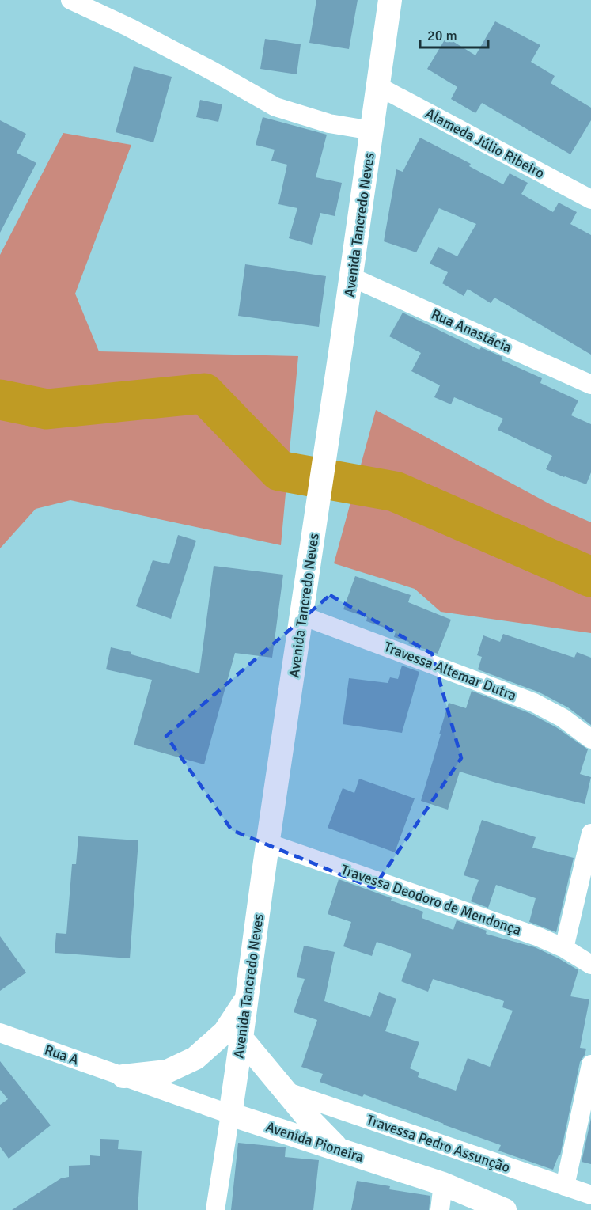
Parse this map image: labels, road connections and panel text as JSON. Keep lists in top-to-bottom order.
{
  "streets": {
    "street": [
      "Alameda Júlio Ribeiro",
      "Avenida Tancredo Neves",
      "Rua Anastácia",
      "Travessa Altemar Dutra",
      "Travessa Deodoro de Mendonça",
      "Rua A",
      "Avenida Pioneira",
      "Travessa Pedro Assunção"
    ]
  },
  "crossings": [
    ["Alameda Júlio Ribeiro", "Avenida Tancredo Neves"],
    ["Avenida Tancredo Neves", "Rua Anastácia"],
    ["Avenida Tancredo Neves", "Travessa Altemar Dutra"],
    ["Avenida Tancredo Neves", "Travessa Deodoro de Mendonça"],
    ["Avenida Tancredo Neves", "Avenida Pioneira"],
    ["Rua A", "Avenida Pioneira"]
  ],
  "scale_bar": "20 m"
}
